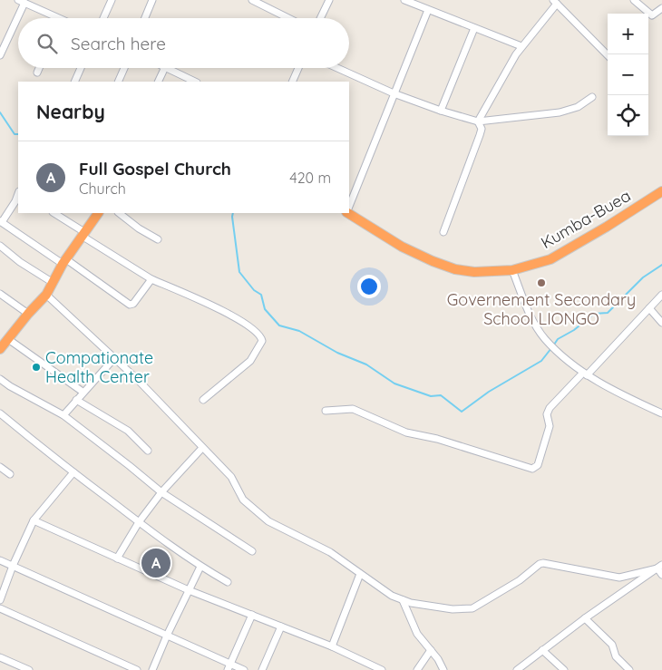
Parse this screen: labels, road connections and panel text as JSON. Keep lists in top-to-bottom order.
{
  "streets": {
    "highway": ["Kumba-Buea"]
  },
  "places": ["Governement Secondary School LIONGO", "Compationate Health Center"],
  "page": {
    "map_buttons": ["+", "−"],
    "search": "Search here",
    "heading": "Nearby",
    "list": [
      {
        "mark": "A",
        "name": "Full Gospel Church",
        "note": "Church",
        "value": "420 m"
      }
    ],
    "pins": "A"
  }
}
